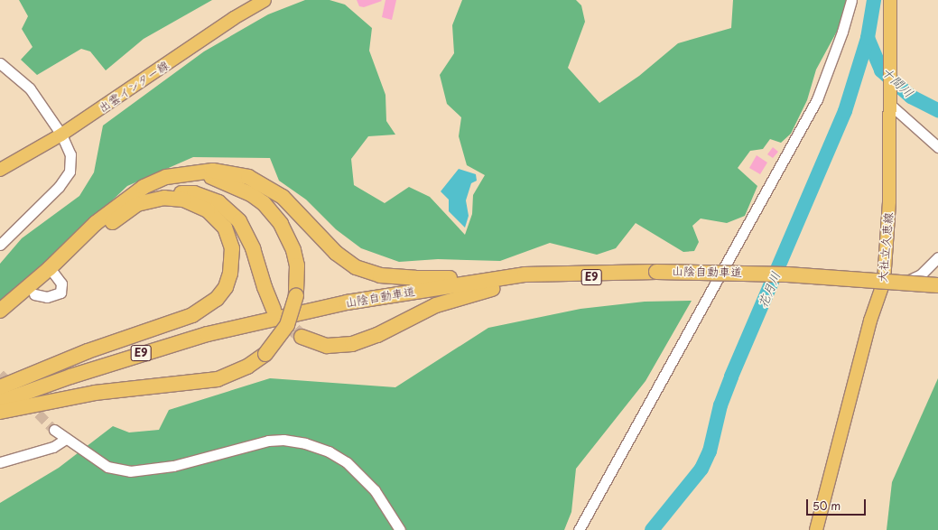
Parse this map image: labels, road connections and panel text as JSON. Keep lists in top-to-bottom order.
{
  "streets": {
    "highway": ["山陰自動車道", "E9"],
    "main road": ["出雲インター線", "大社立久恵線"]
  },
  "crossings": [
    ["山陰自動車道", "E9"]
  ],
  "water": ["十間川", "花月川"],
  "scale_bar": "50 m"
}
